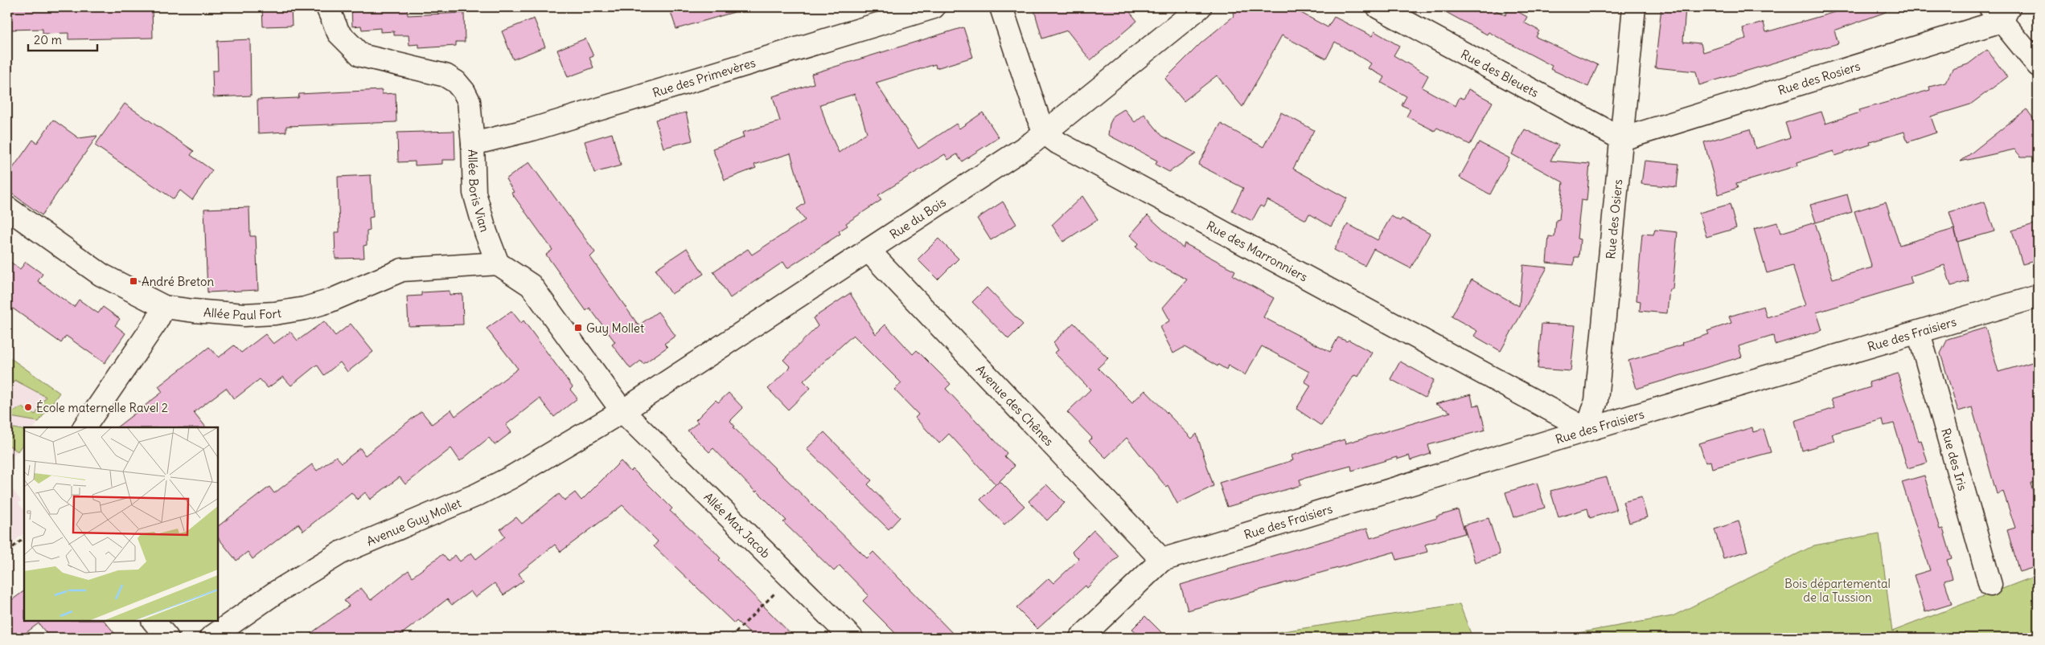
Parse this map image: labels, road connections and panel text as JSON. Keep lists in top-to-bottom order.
{
  "streets": {
    "street": [
      "Rue des Bleuets",
      "Rue des Primevères",
      "Rue des Rosiers",
      "Allée Boris Vian",
      "Rue du Bois",
      "Rue des Osiers",
      "Rue des Marronniers",
      "Allée Paul Fort",
      "Rue des Fraisiers",
      "Avenue des Chênes",
      "Rue des Iris",
      "Avenue Guy Mollet",
      "Allée Max Jacob"
    ]
  },
  "crossings": [
    ["Rue des Bleuets", "Rue des Rosiers"],
    ["Rue des Bleuets", "Rue des Osiers"],
    ["Rue des Primevères", "Allée Boris Vian"],
    ["Rue des Rosiers", "Rue des Osiers"],
    ["Allée Boris Vian", "Allée Paul Fort"],
    ["Rue du Bois", "Rue des Marronniers"],
    ["Rue du Bois", "Avenue des Chênes"],
    ["Rue du Bois", "Avenue Guy Mollet"],
    ["Rue du Bois", "Allée Max Jacob"],
    ["Rue des Osiers", "Rue des Marronniers"],
    ["Rue des Osiers", "Rue des Fraisiers"],
    ["Rue des Marronniers", "Rue des Fraisiers"],
    ["Rue des Fraisiers", "Avenue des Chênes"],
    ["Rue des Fraisiers", "Rue des Iris"],
    ["Avenue Guy Mollet", "Allée Max Jacob"]
  ],
  "parks": ["Bois départemental de la Tussion"],
  "places": {
    "transit": ["André Breton", "Guy Mollet"],
    "other": ["École maternelle Ravel 2"]
  },
  "scale_bar": "20 m"
}
